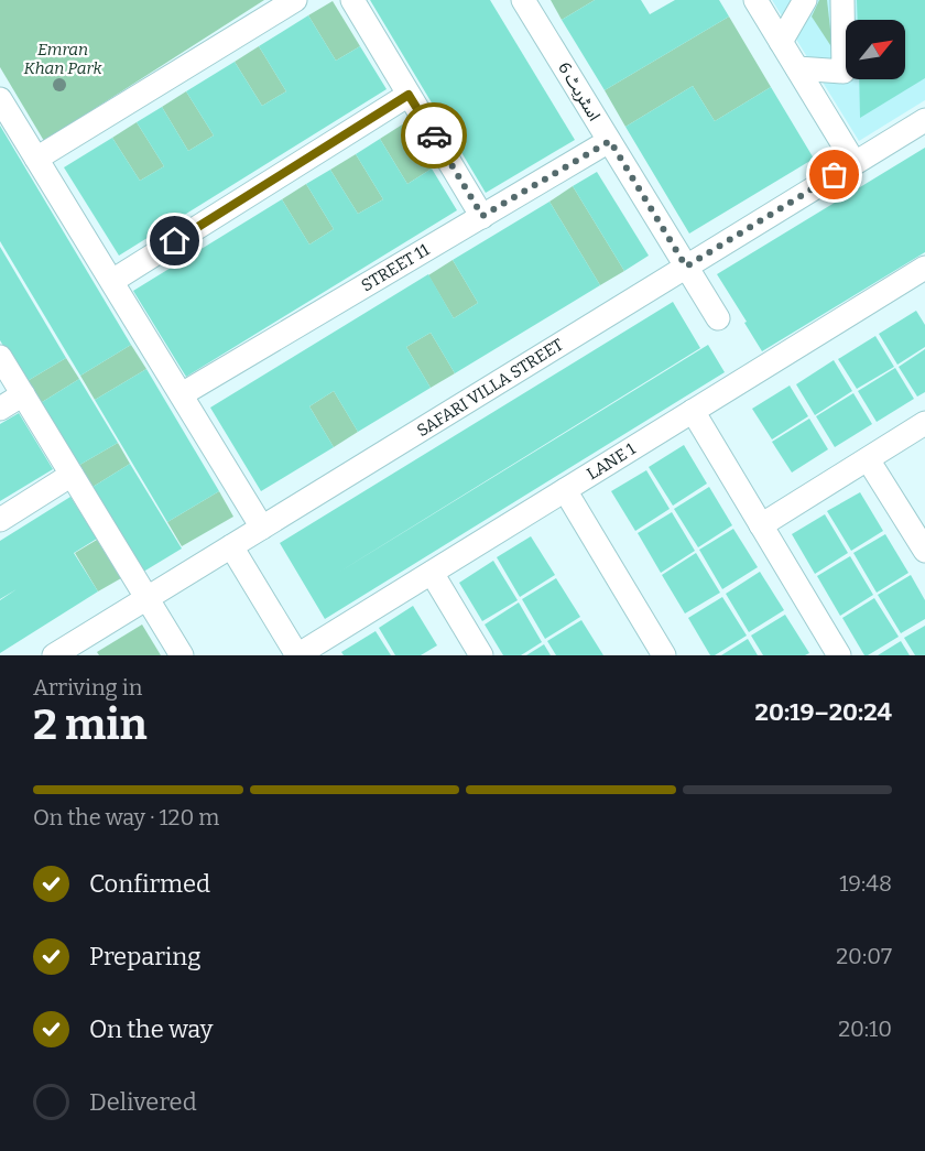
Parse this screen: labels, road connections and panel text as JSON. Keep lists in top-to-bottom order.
{
  "streets": {
    "street": [
      "اسٹریٹ 6",
      "STREET 11",
      "SAFARI VILLA STREET",
      "LANE 1"
    ]
  },
  "crossings": [
    ["اسٹریٹ 6", "STREET 11"],
    ["اسٹریٹ 6", "SAFARI VILLA STREET"]
  ],
  "parks": ["Emran Khan Park"],
  "north": "top right",
  "page": {
    "heading": ["2 min", "Arriving in", "20:19–20:24"],
    "bar": "On the way · 120 m",
    "list": [
      ["Confirmed", "19:48"],
      ["Preparing", "20:07"],
      ["On the way", "20:10"],
      "Delivered"
    ]
  }
}
